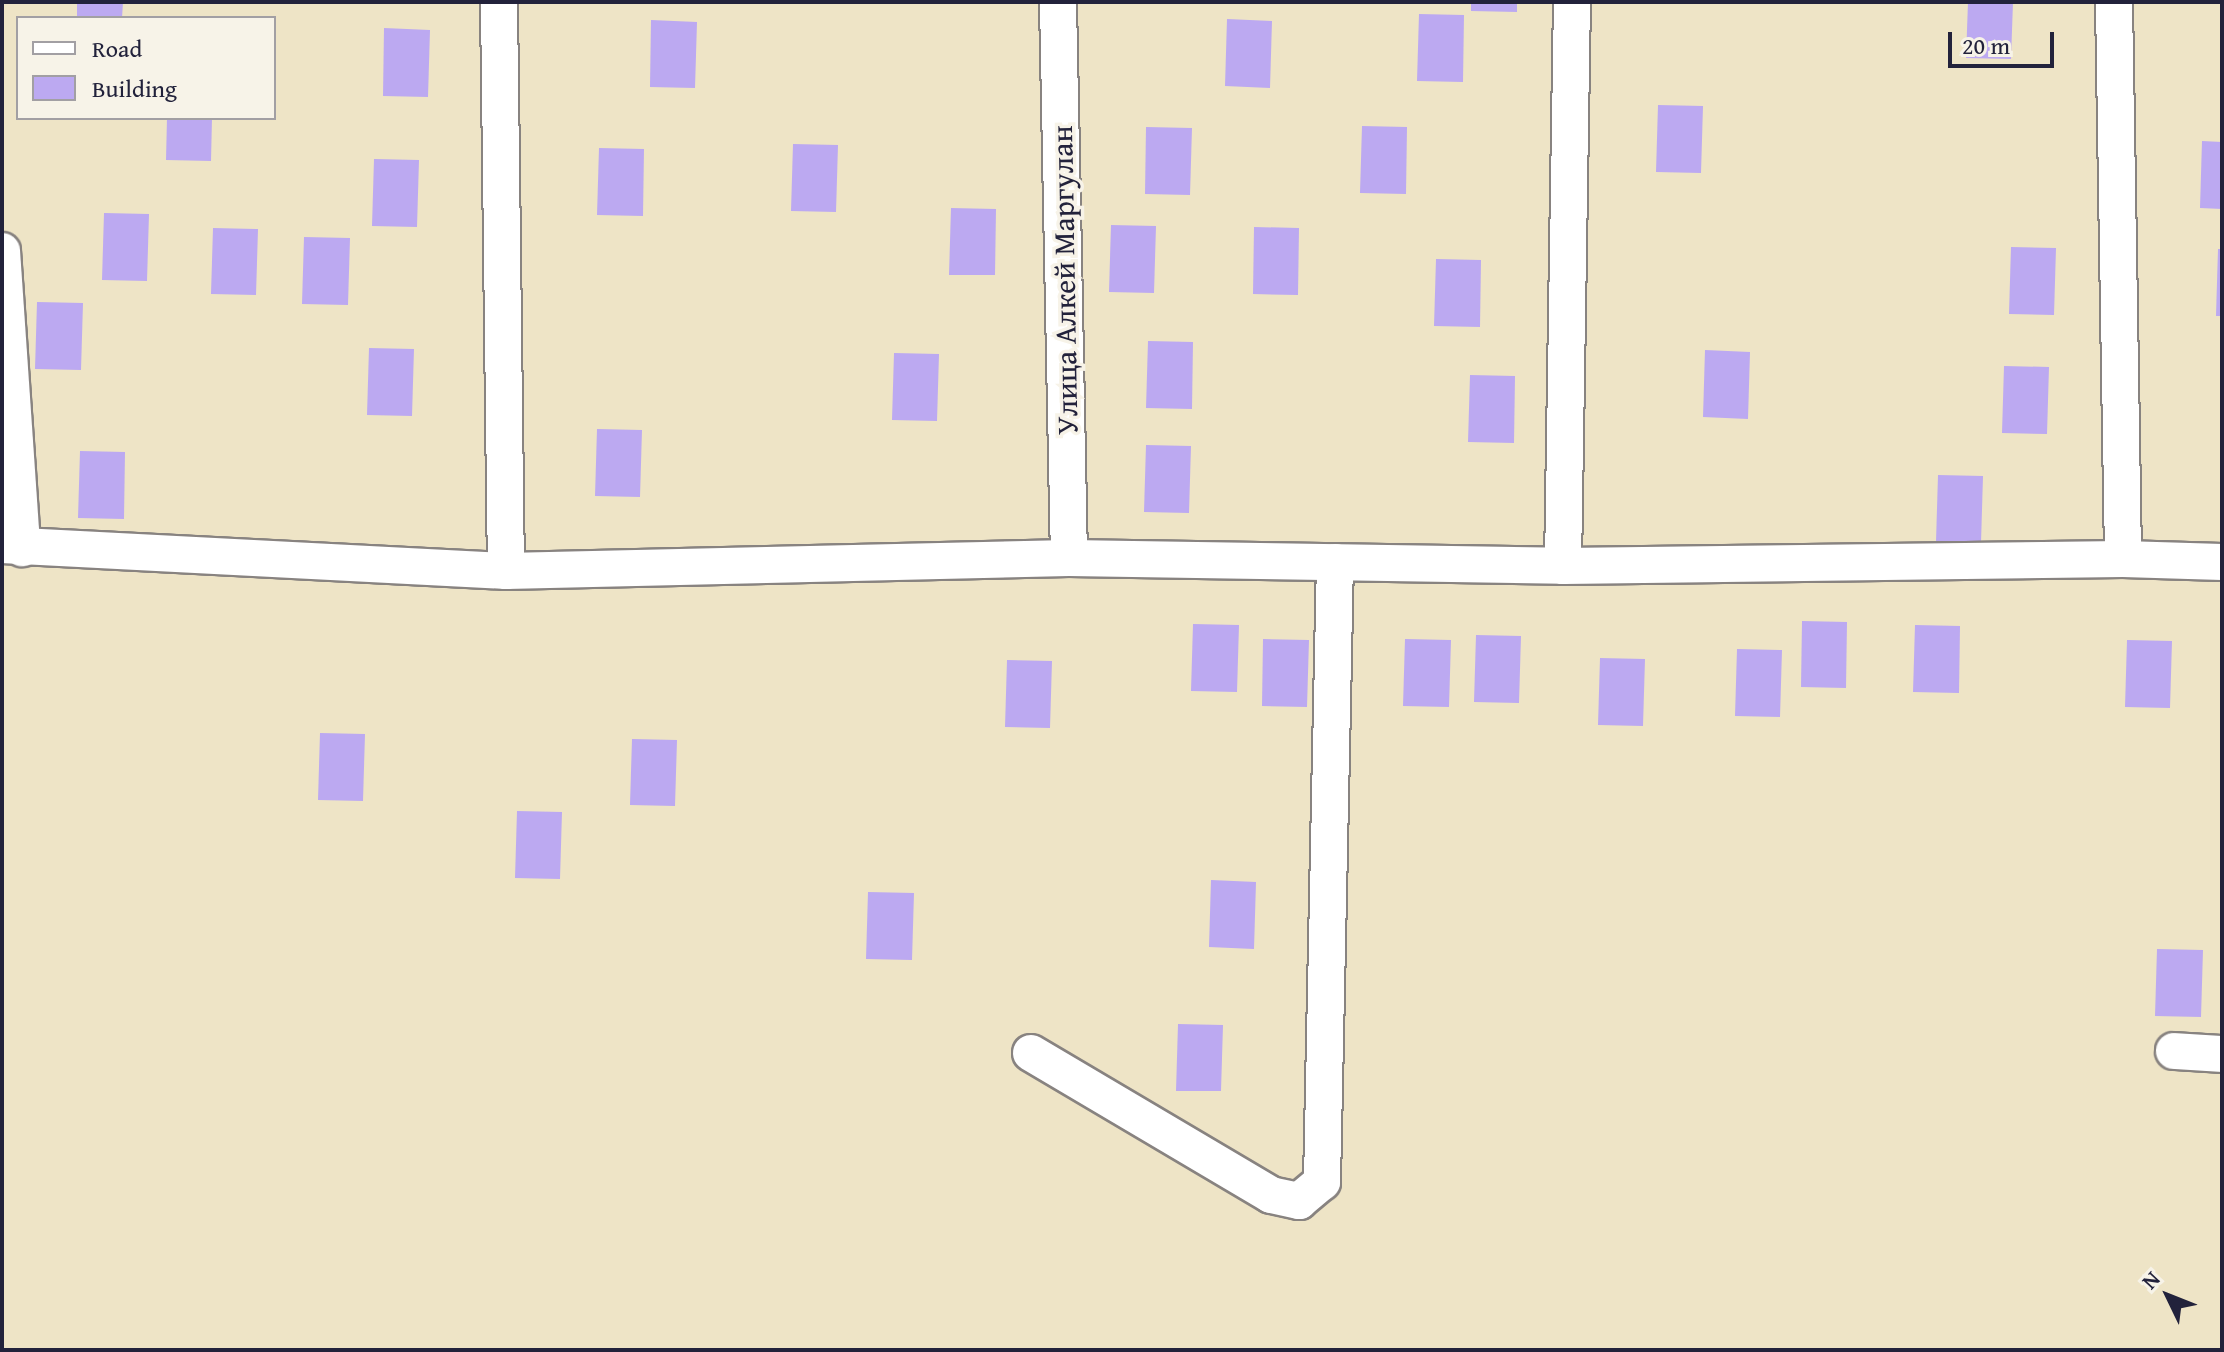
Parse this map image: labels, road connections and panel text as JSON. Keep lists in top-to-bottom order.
{
  "streets": {
    "street": ["Улица Алкей Маргулан"]
  },
  "legend": ["Road", "Building"],
  "scale_bar": "20 m",
  "north": "top left"
}
